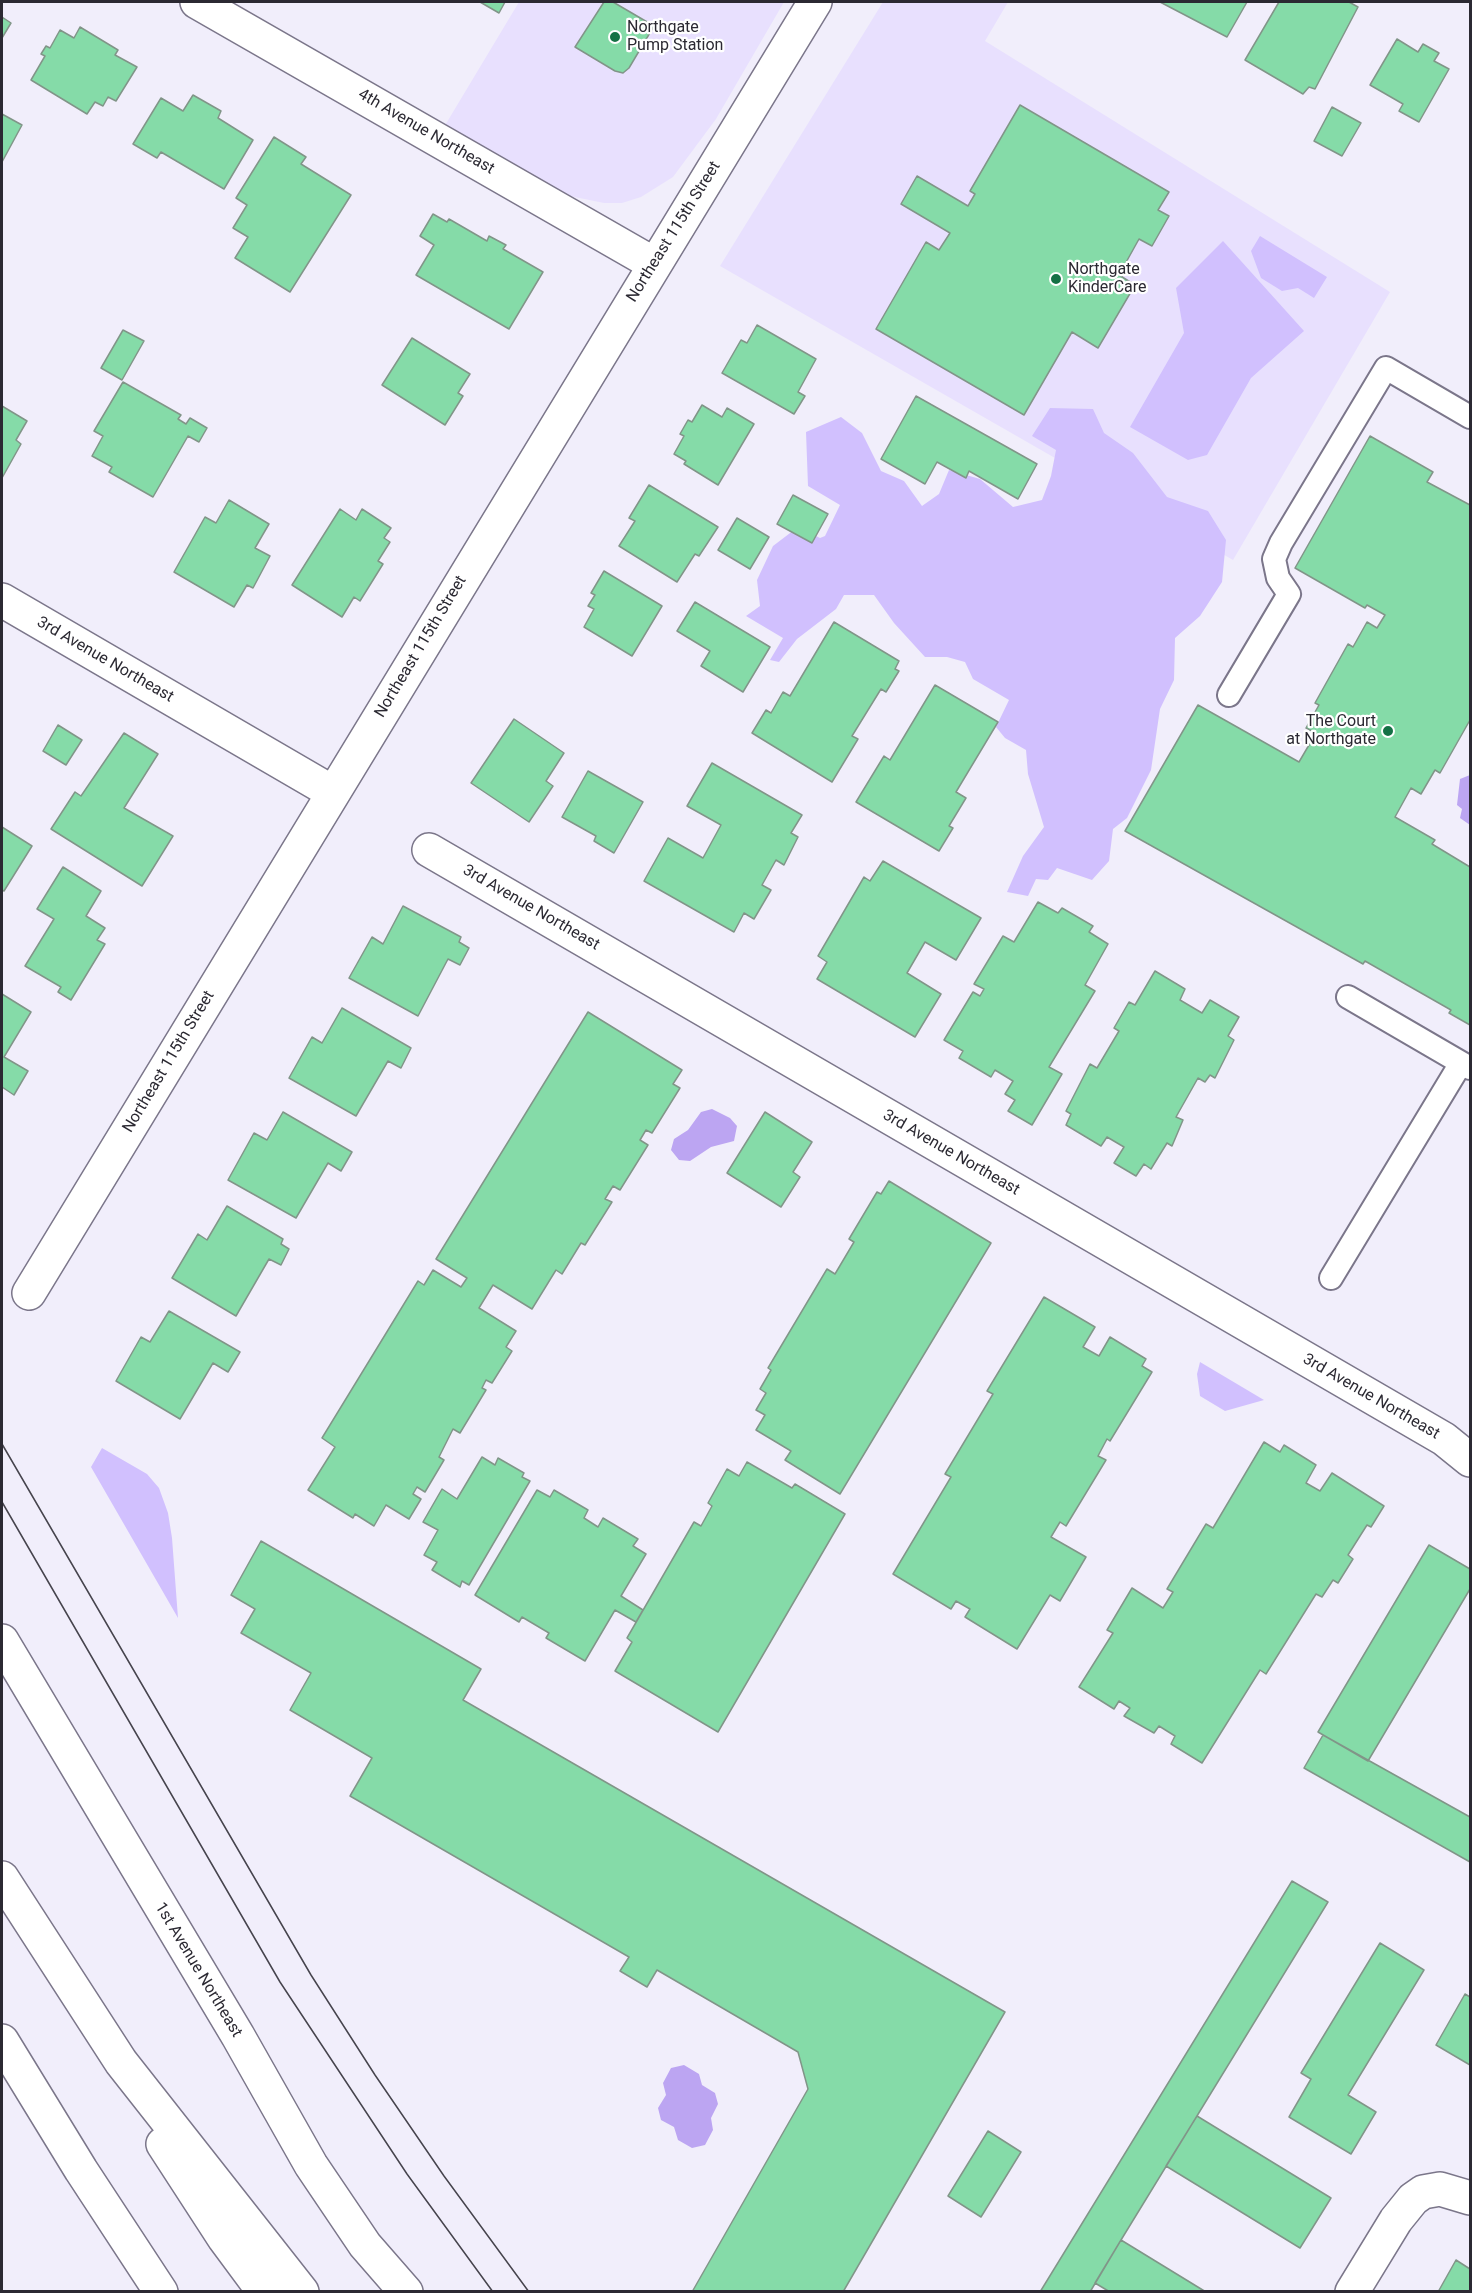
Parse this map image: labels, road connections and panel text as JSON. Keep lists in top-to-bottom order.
{
  "streets": {
    "main road": [
      "4th Avenue Northeast",
      "Northeast 115th Street",
      "3rd Avenue Northeast",
      "1st Avenue Northeast"
    ]
  },
  "crossings": [
    ["4th Avenue Northeast", "Northeast 115th Street"],
    ["Northeast 115th Street", "3rd Avenue Northeast"]
  ],
  "places": ["Northgate Pump Station", "Northgate KinderCare", "The Court at Northgate"]
}
